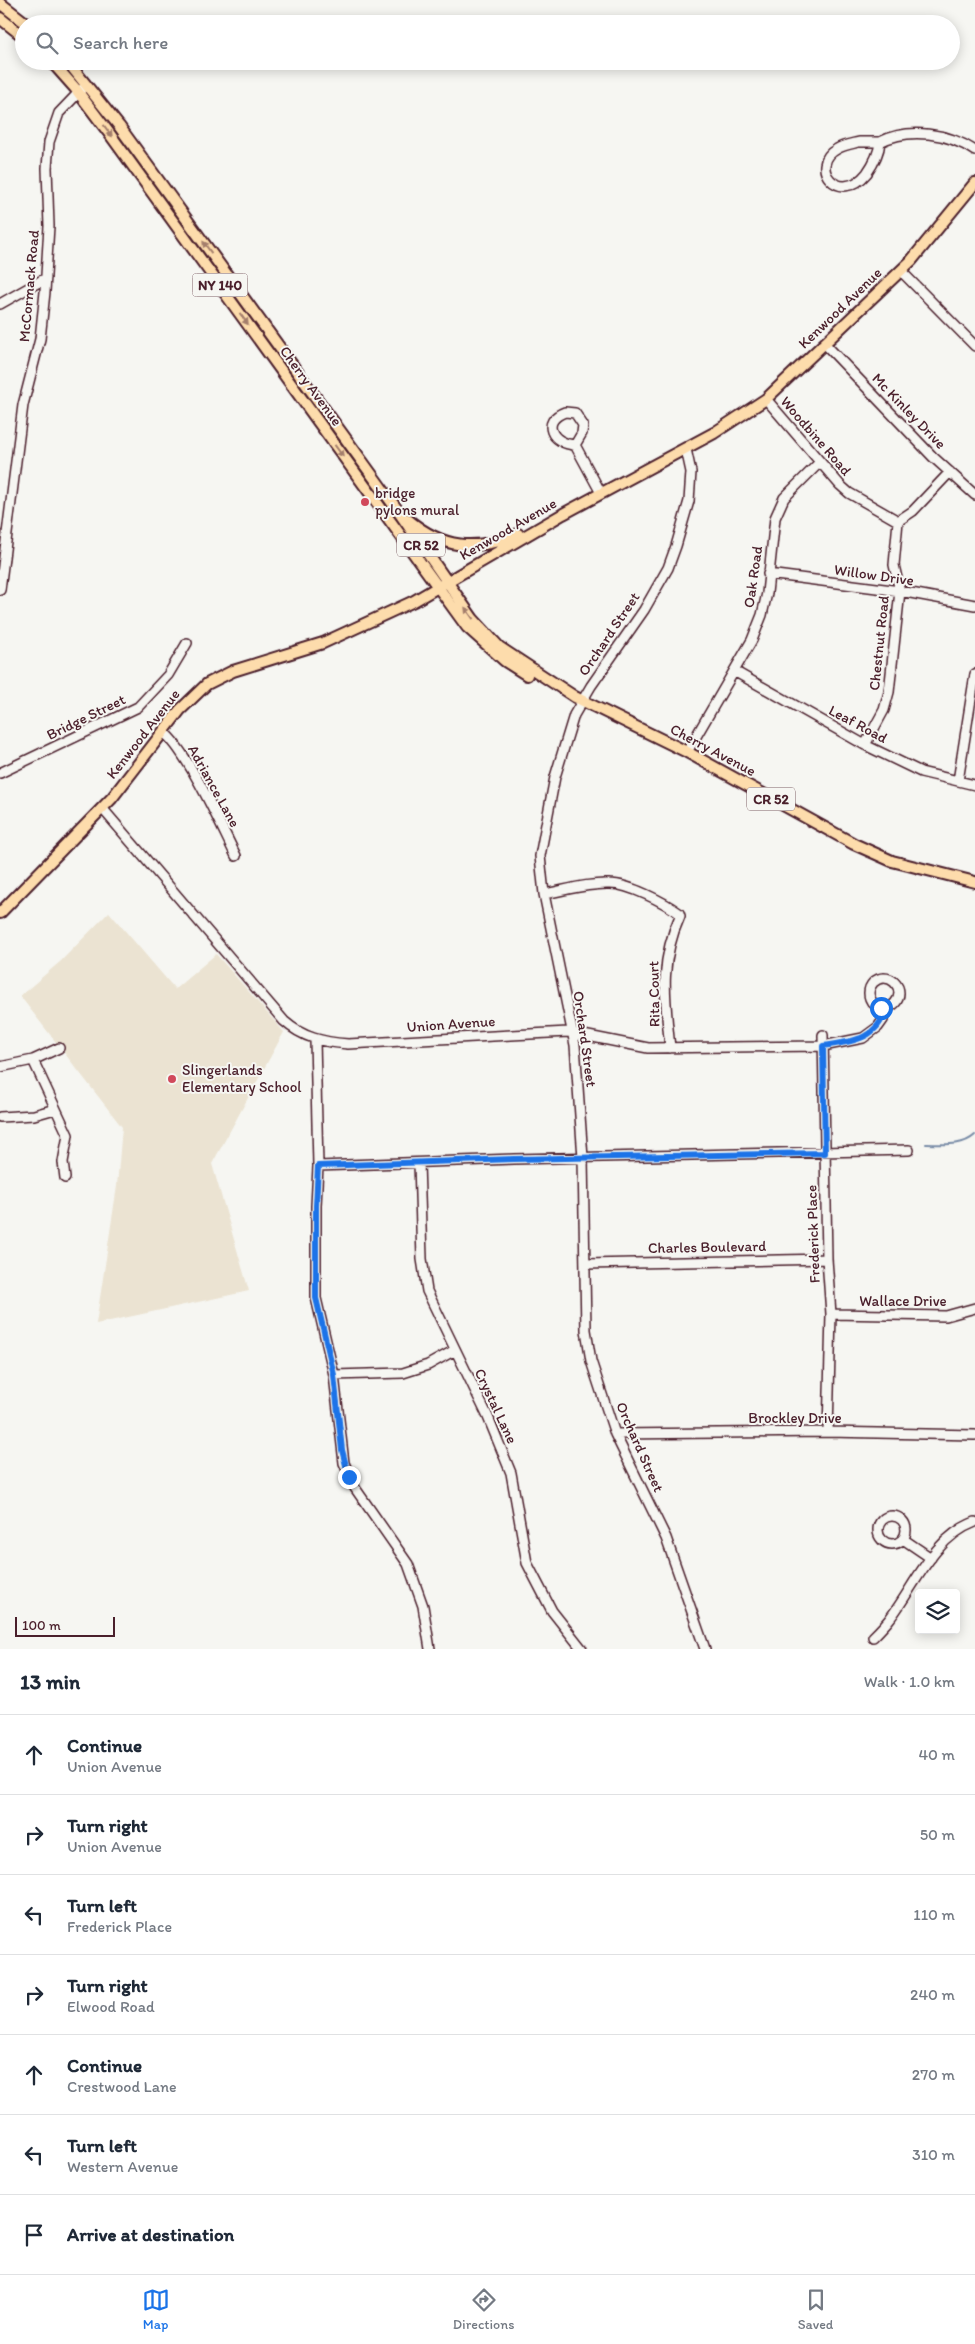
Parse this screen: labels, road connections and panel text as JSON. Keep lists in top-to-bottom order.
{
  "streets": {
    "main road": [
      "NY 140",
      "Kenwood Avenue",
      "Cherry Avenue",
      "CR 52"
    ],
    "street": [
      "McCormack Road",
      "Mc Kinley Drive",
      "Woodbine Road",
      "Willow Drive",
      "Oak Road",
      "Orchard Street",
      "Chestnut Road",
      "Bridge Street",
      "Leaf Road",
      "Adriance Lane",
      "Rita Court",
      "Union Avenue",
      "Frederick Place",
      "Charles Boulevard",
      "Wallace Drive",
      "Crystal Lane",
      "Brockley Drive"
    ]
  },
  "crossings": [
    ["NY 140", "Kenwood Avenue"],
    ["NY 140", "Cherry Avenue"],
    ["McCormack Road", "Cherry Avenue"],
    ["Kenwood Avenue", "Cherry Avenue"],
    ["Kenwood Avenue", "Mc Kinley Drive"],
    ["Kenwood Avenue", "Woodbine Road"],
    ["Kenwood Avenue", "Orchard Street"],
    ["Kenwood Avenue", "Adriance Lane"],
    ["Kenwood Avenue", "Union Avenue"],
    ["Cherry Avenue", "Oak Road"],
    ["Cherry Avenue", "Orchard Street"],
    ["Woodbine Road", "Oak Road"],
    ["Woodbine Road", "Chestnut Road"],
    ["Willow Drive", "Oak Road"],
    ["Willow Drive", "Chestnut Road"],
    ["Oak Road", "Leaf Road"],
    ["Orchard Street", "Rita Court"],
    ["Orchard Street", "Union Avenue"],
    ["Orchard Street", "Charles Boulevard"],
    ["Orchard Street", "Brockley Drive"],
    ["Chestnut Road", "Leaf Road"],
    ["Rita Court", "Union Avenue"],
    ["Union Avenue", "Frederick Place"],
    ["Frederick Place", "Charles Boulevard"],
    ["Frederick Place", "Wallace Drive"],
    ["Frederick Place", "Brockley Drive"]
  ],
  "places": ["bridge pylons mural", "Slingerlands Elementary School"],
  "scale_bar": "100 m",
  "page": {
    "search": "Search here",
    "scale": "100 m",
    "heading": ["13 min", "Walk · 1.0 km"],
    "list": [
      ["Continue", "Union Avenue", "40 m"],
      ["Turn right", "Union Avenue", "50 m"],
      ["Turn left", "Frederick Place", "110 m"],
      ["Turn right", "Elwood Road", "240 m"],
      ["Continue", "Crestwood Lane", "270 m"],
      ["Turn left", "Western Avenue", "310 m"],
      "Arrive at destination"
    ],
    "nav": ["Map", "Directions", "Saved"]
  }
}
